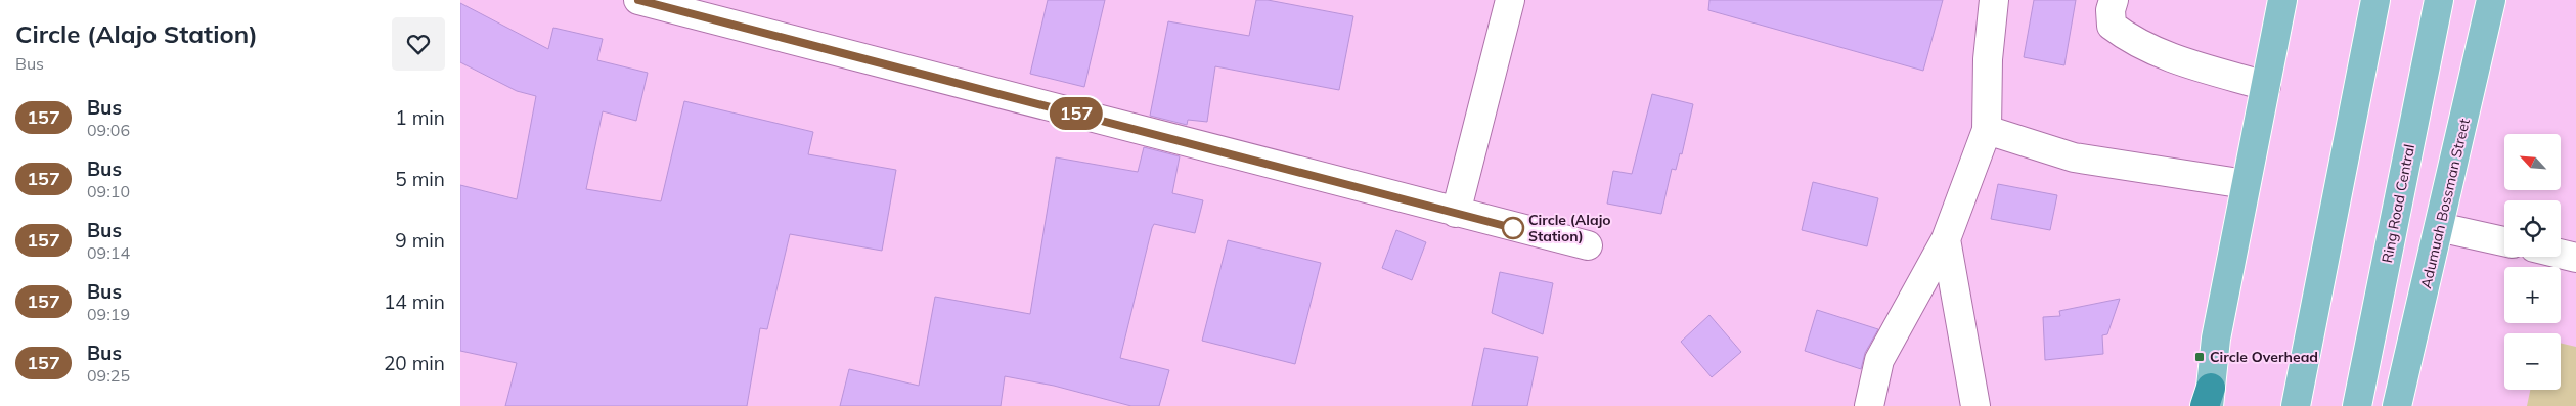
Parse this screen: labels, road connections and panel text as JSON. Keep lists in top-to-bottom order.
{
  "streets": {
    "main road": ["Ring Road Central", "Adumuah Bossman Street"]
  },
  "places": {
    "other": ["Circle (Alajo Station)"],
    "transit": ["Circle Overhead"]
  },
  "lines": ["bus line 157"],
  "north": "top left",
  "page": {
    "heading": ["Circle (Alajo Station)", "Bus"],
    "on_map": "157",
    "list": [
      {
        "mark": "157",
        "name": "Bus",
        "note": "09:06",
        "value": "1 min"
      },
      {
        "mark": "157",
        "name": "Bus",
        "note": "09:10",
        "value": "5 min"
      },
      {
        "mark": "157",
        "name": "Bus",
        "note": "09:14",
        "value": "9 min"
      },
      {
        "mark": "157",
        "name": "Bus",
        "note": "09:19",
        "value": "14 min"
      },
      {
        "mark": "157",
        "name": "Bus",
        "note": "09:25",
        "value": "20 min"
      }
    ],
    "map_buttons": ["+", "−"]
  }
}
